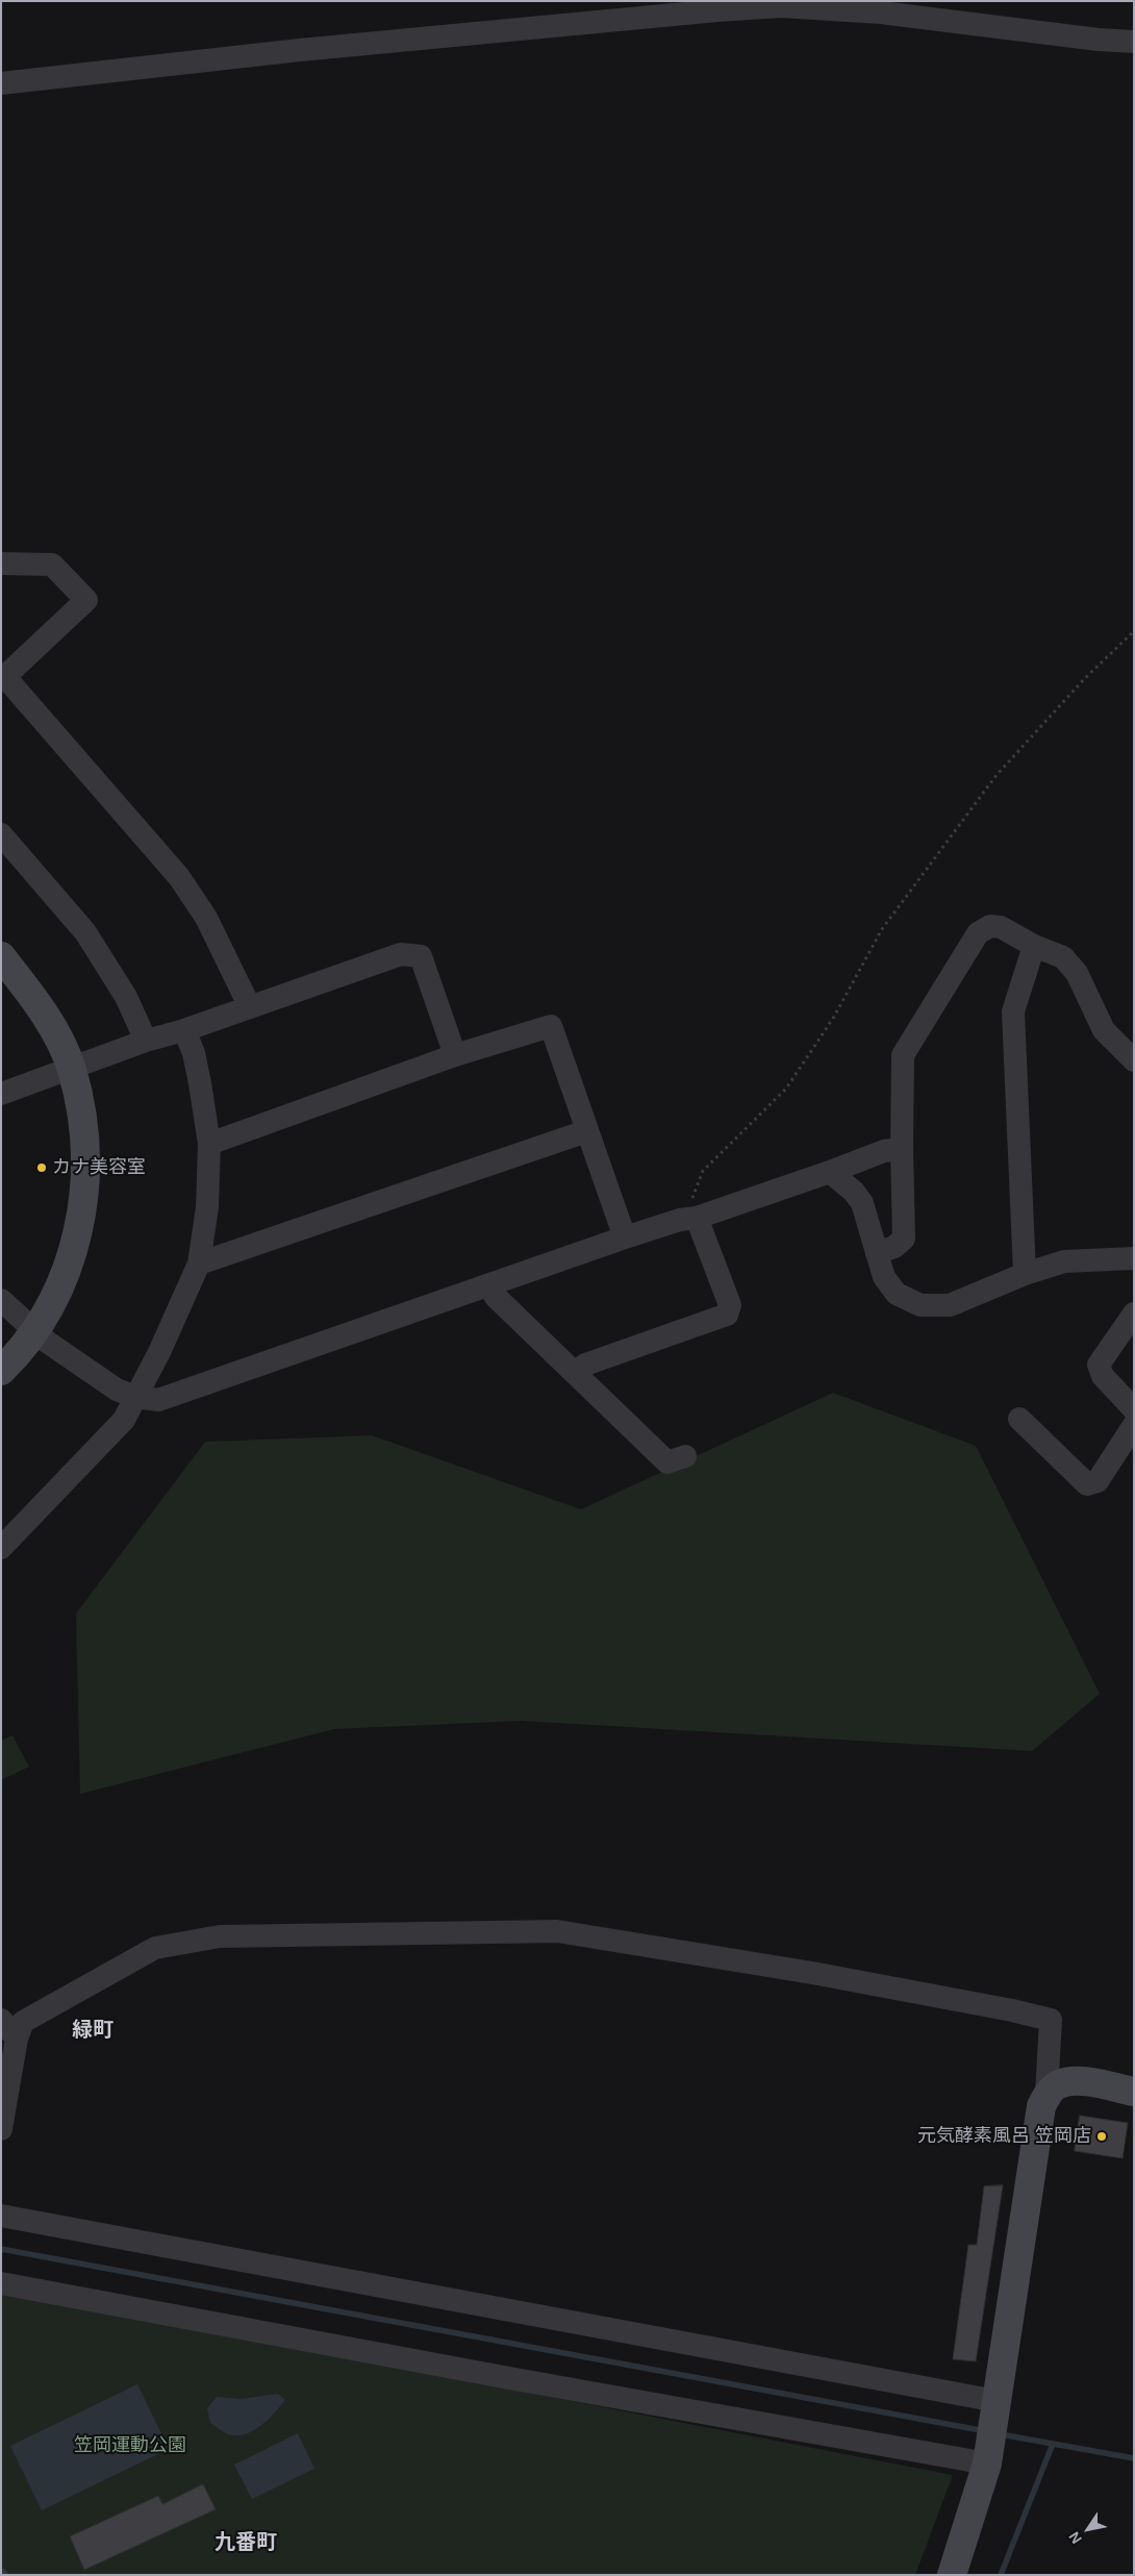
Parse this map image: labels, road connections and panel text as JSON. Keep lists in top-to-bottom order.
{
  "districts": ["緑町", "九番町"],
  "parks": ["笠岡運動公園"],
  "places": ["カナ美容室", "元気酵素風呂 笠岡店"],
  "north": "bottom left"
}
